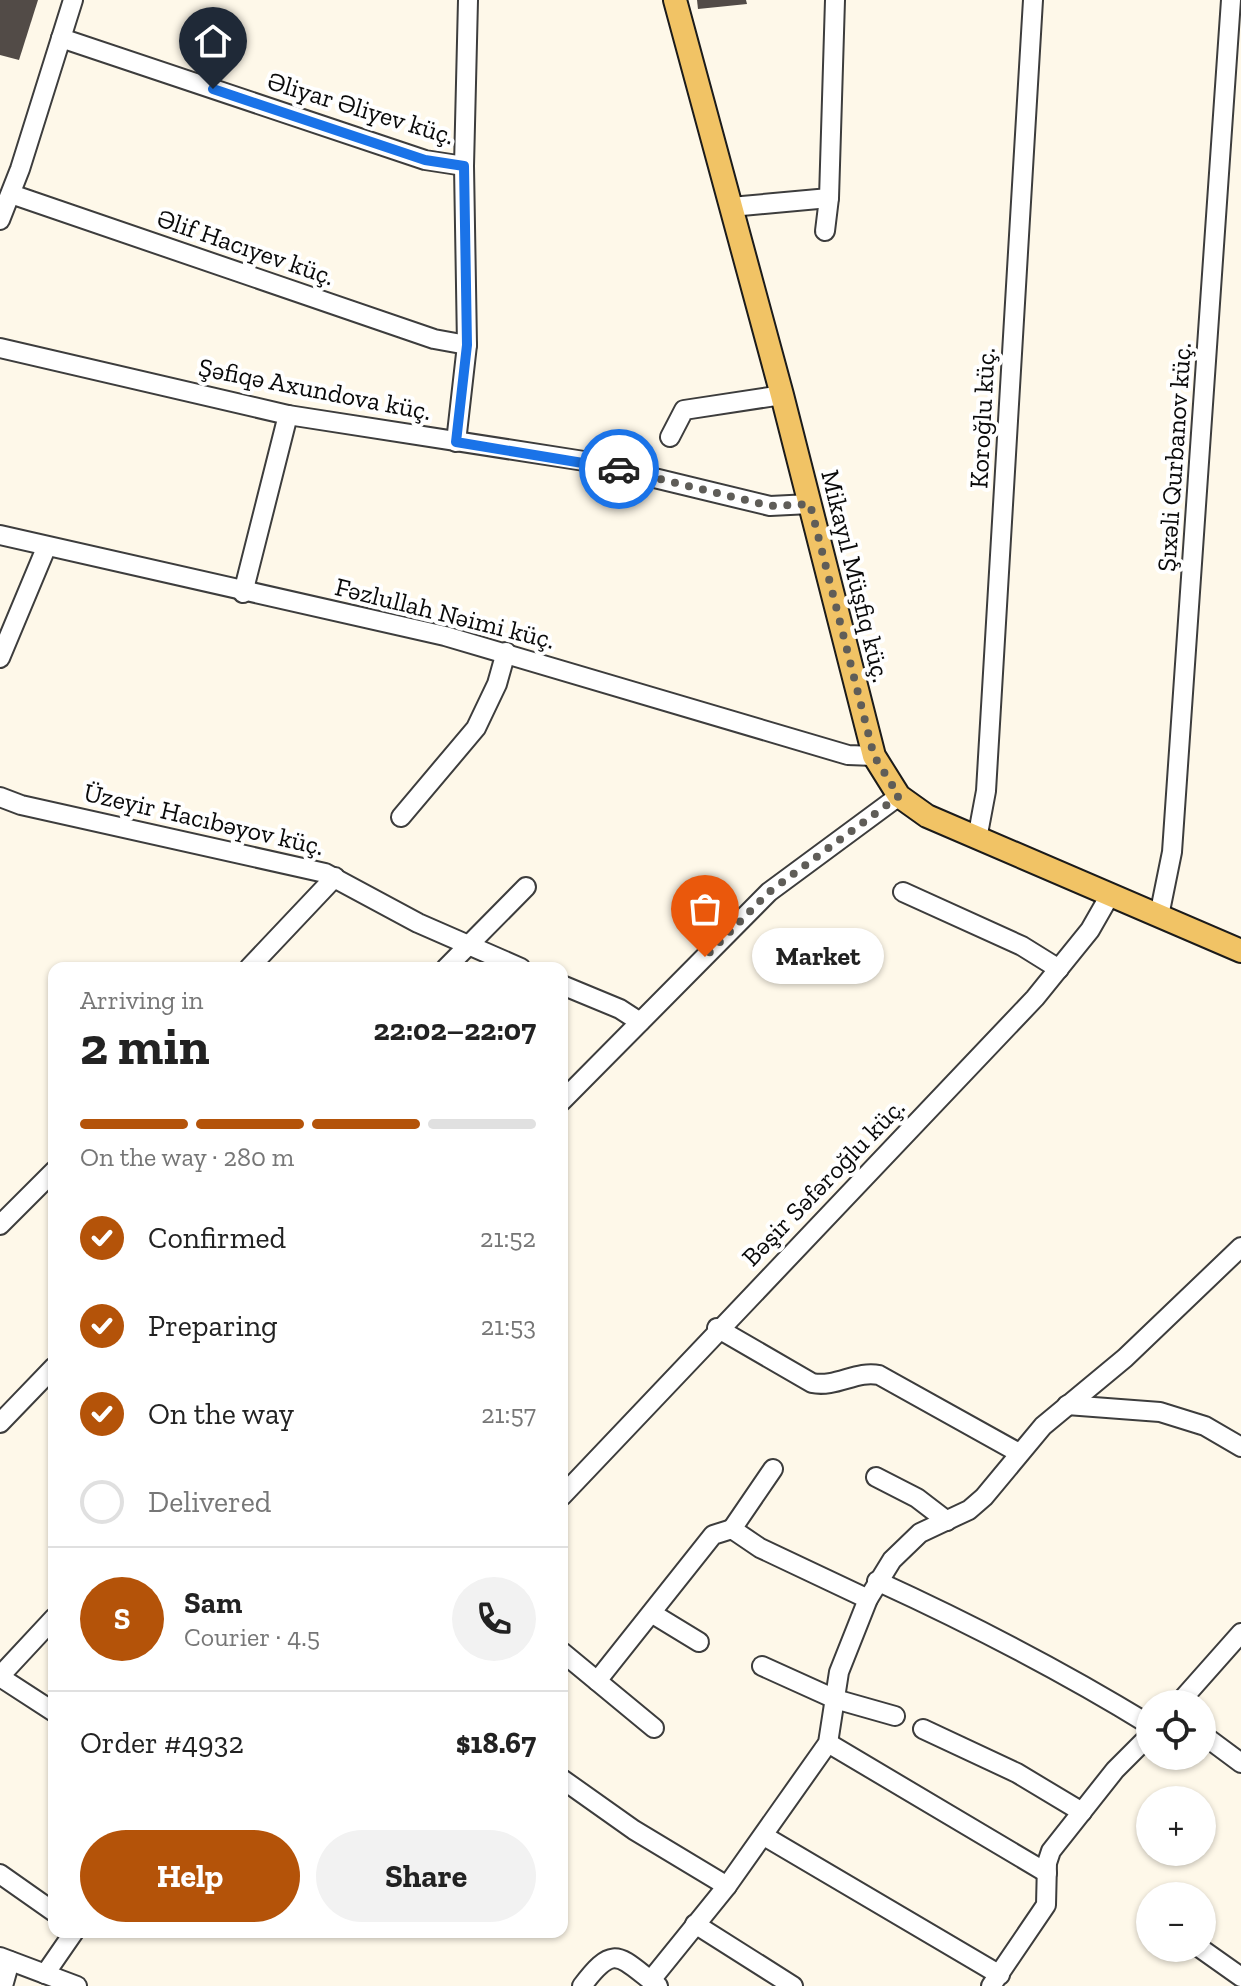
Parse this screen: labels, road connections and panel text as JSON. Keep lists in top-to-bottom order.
{
  "streets": {
    "main road": ["Mikayıl Müşfiq küç."],
    "street": [
      "Əliyar Əliyev küç.",
      "Əlif Hacıyev küç.",
      "Şəfiqə Axundova küç.",
      "Koroğlu küç.",
      "Şıxəli Qurbanov küç.",
      "Fəzlullah Nəimi küç.",
      "Üzeyir Hacıbəyov küç.",
      "Bəşir Səfəroğlu küç."
    ]
  },
  "crossings": [
    ["Şəfiqə Axundova küç.", "Mikayıl Müşfiq küç."],
    ["Koroğlu küç.", "Mikayıl Müşfiq küç."],
    ["Şıxəli Qurbanov küç.", "Mikayıl Müşfiq küç."],
    ["Mikayıl Müşfiq küç.", "Fəzlullah Nəimi küç."],
    ["Mikayıl Müşfiq küç.", "Bəşir Səfəroğlu küç."]
  ],
  "places": ["Market"],
  "page": {
    "bubble": "Market",
    "heading": ["2 min", "Arriving in", "22:02–22:07"],
    "panel": [
      "Sam",
      "Courier · 4.5",
      "Order #4932",
      "$18.67"
    ],
    "bar": "On the way · 280 m",
    "list": [
      ["Confirmed", "21:52"],
      ["Preparing", "21:53"],
      ["On the way", "21:57"],
      "Delivered"
    ],
    "round": "S",
    "map_buttons": ["+", "−"],
    "buttons": ["Help", "Share"]
  }
}
